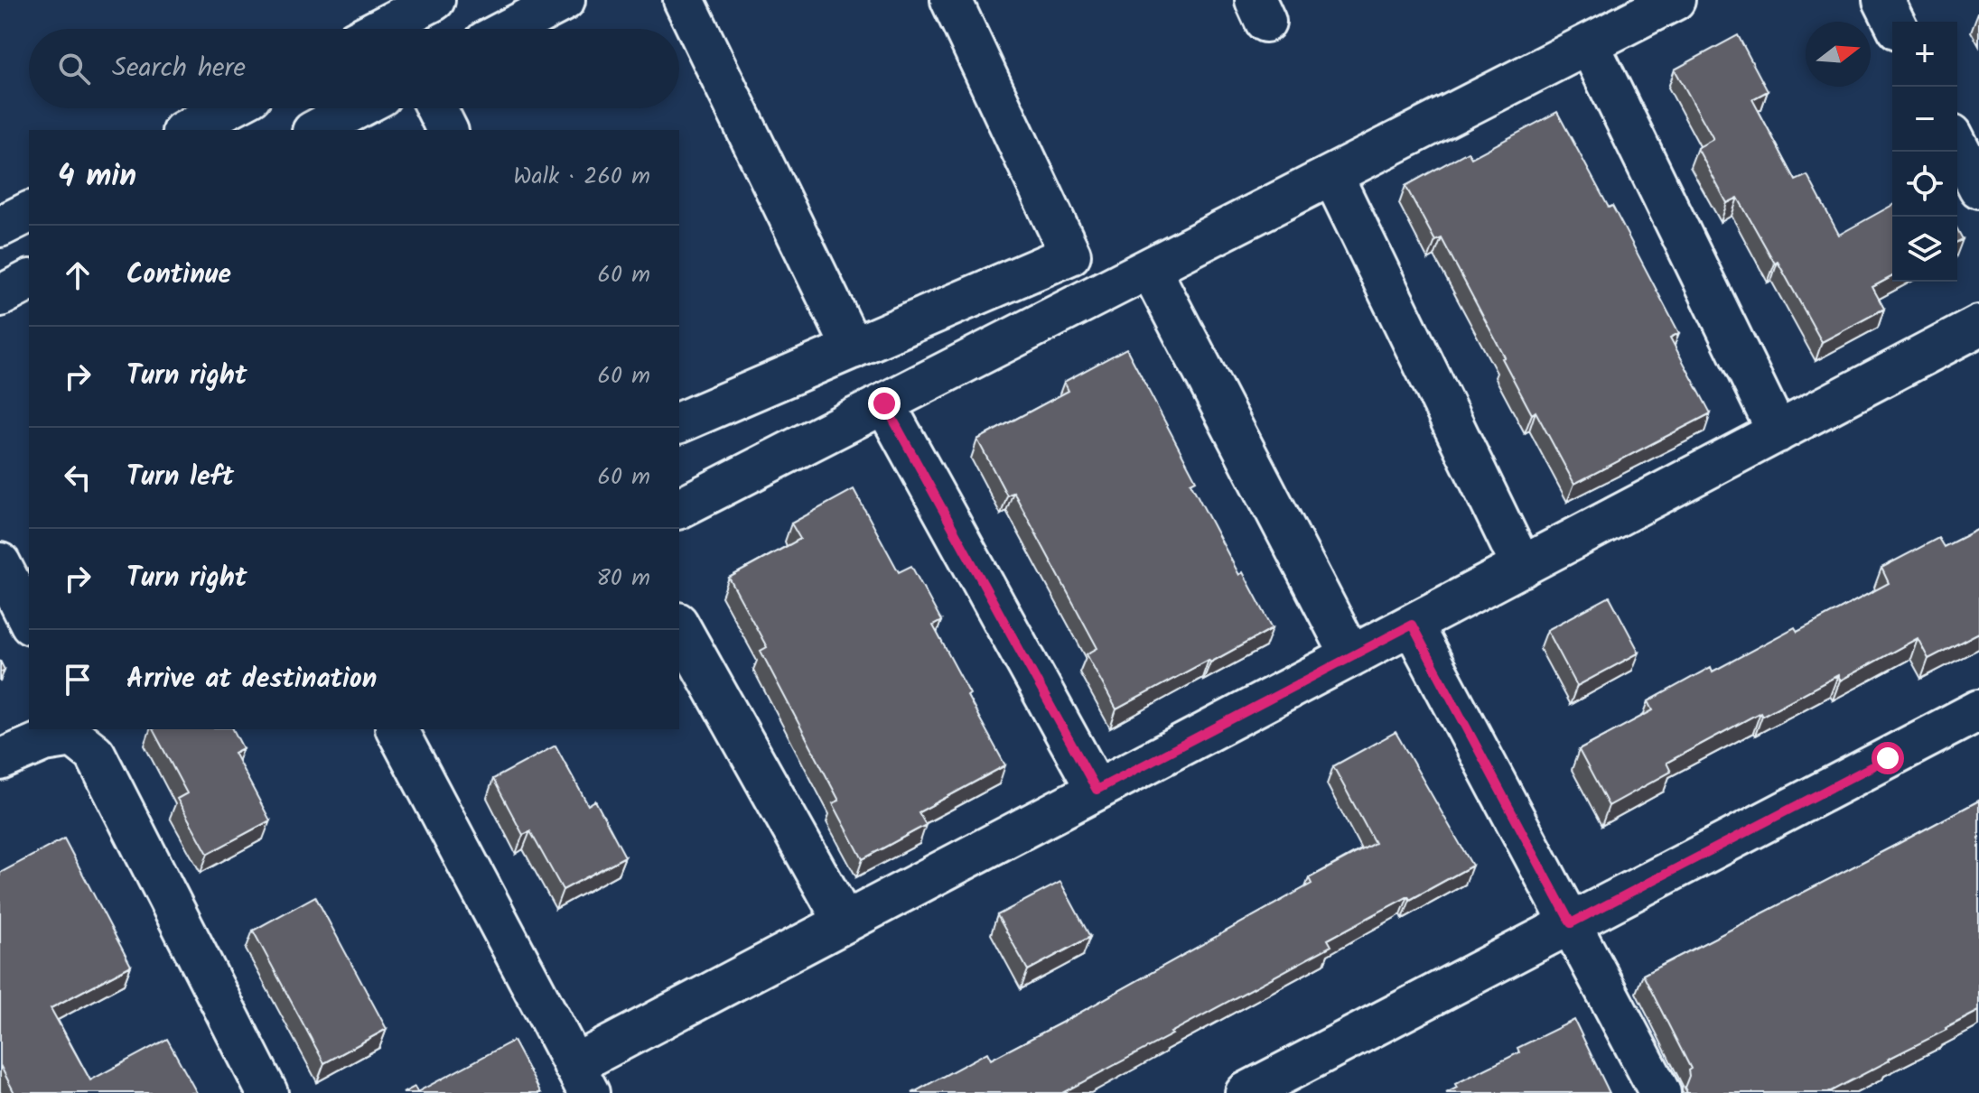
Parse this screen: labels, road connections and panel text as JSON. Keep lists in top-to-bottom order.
{
  "north": "right",
  "page": {
    "map_buttons": ["+", "−"],
    "search": "Search here",
    "heading": ["4 min", "Walk · 260 m"],
    "list": [
      ["Continue", "60 m"],
      ["Turn right", "60 m"],
      ["Turn left", "60 m"],
      ["Turn right", "80 m"],
      "Arrive at destination"
    ]
  }
}
